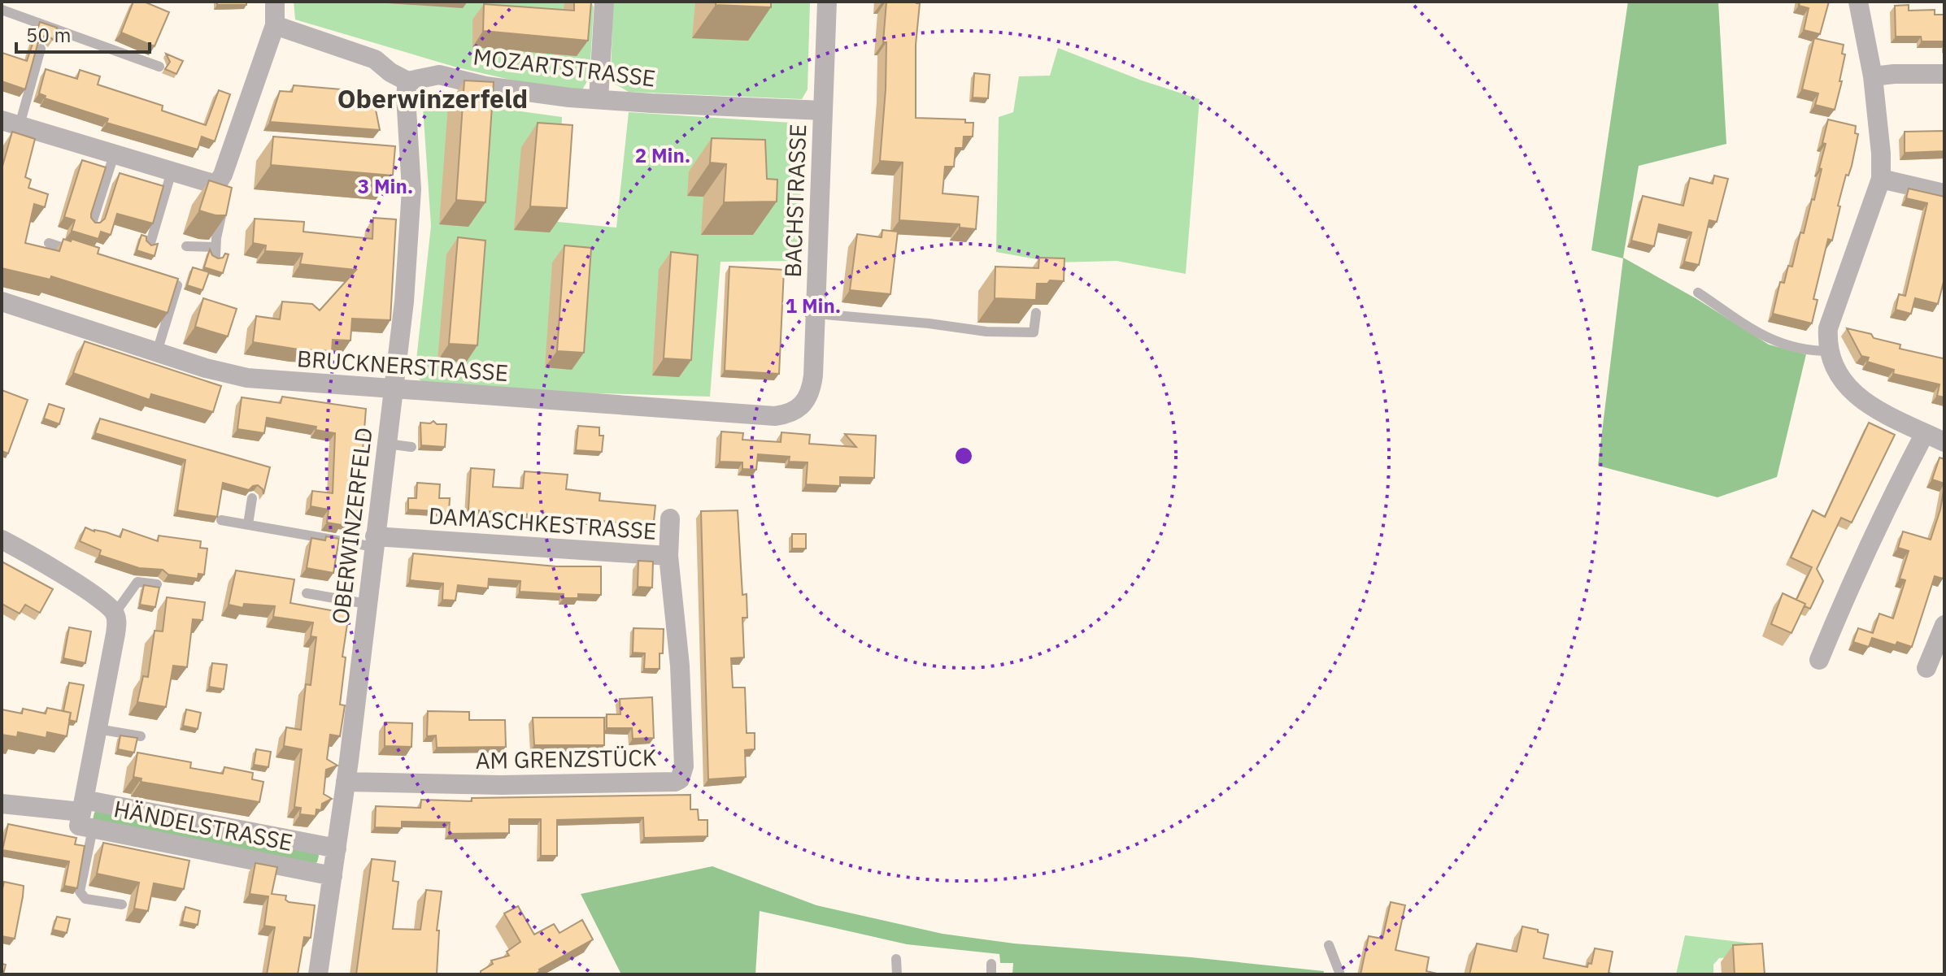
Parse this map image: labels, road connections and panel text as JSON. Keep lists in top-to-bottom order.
{
  "streets": {
    "street": [
      "MOZARTSTRASSE",
      "BACHSTRASSE",
      "BRUCKNERSTRASSE",
      "DAMASCHKESTRASSE",
      "OBERWINZERFELD",
      "AM GRENZSTÜCK",
      "HÄNDELSTRASSE"
    ]
  },
  "crossings": [
    ["MOZARTSTRASSE", "BACHSTRASSE"],
    ["MOZARTSTRASSE", "OBERWINZERFELD"],
    ["BACHSTRASSE", "BRUCKNERSTRASSE"],
    ["BRUCKNERSTRASSE", "OBERWINZERFELD"],
    ["DAMASCHKESTRASSE", "OBERWINZERFELD"],
    ["DAMASCHKESTRASSE", "AM GRENZSTÜCK"],
    ["OBERWINZERFELD", "AM GRENZSTÜCK"],
    ["OBERWINZERFELD", "HÄNDELSTRASSE"]
  ],
  "districts": ["Oberwinzerfeld"],
  "scale_bar": "50 m",
  "rings": ["2 Min.", "3 Min.", "1 Min."]
}
